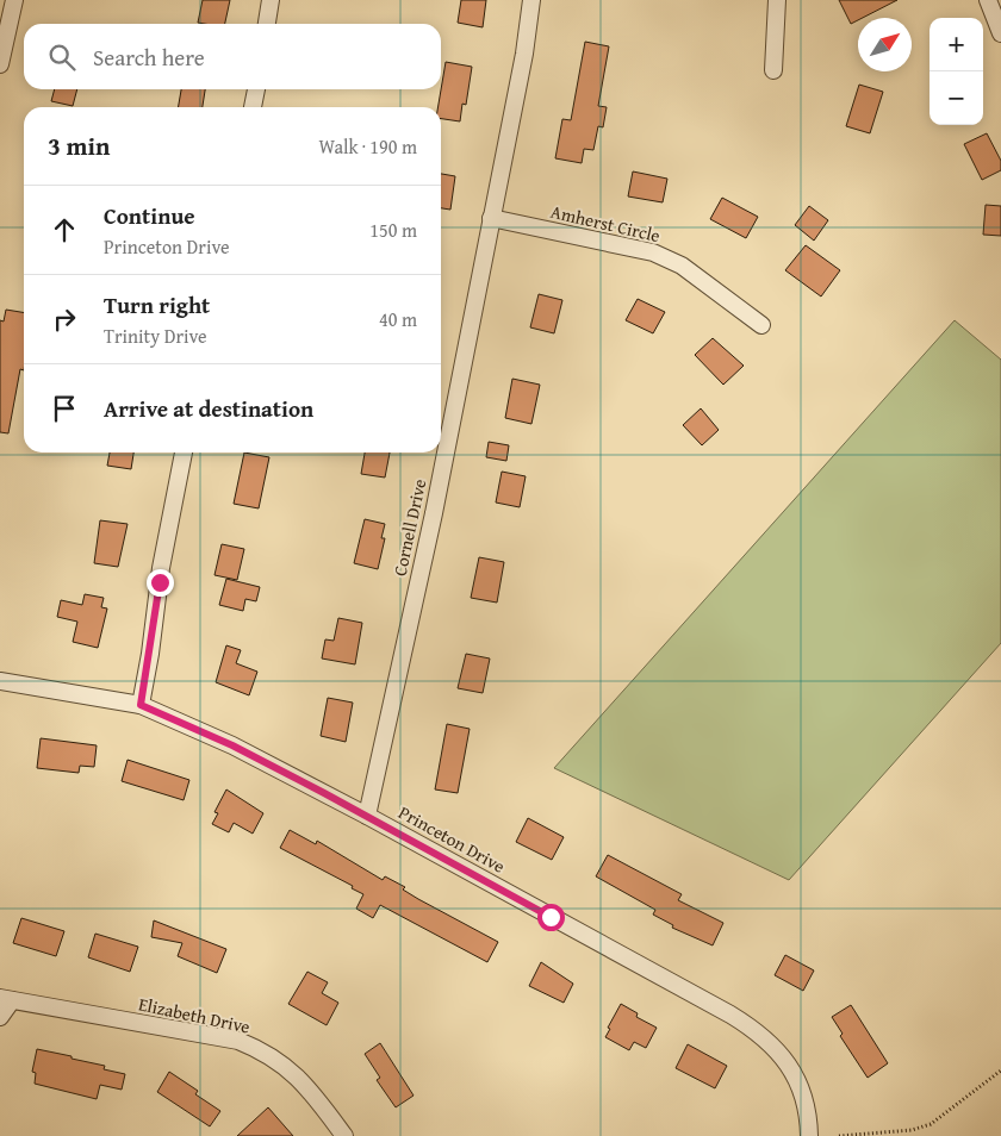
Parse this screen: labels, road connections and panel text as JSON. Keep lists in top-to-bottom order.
{
  "streets": {
    "street": [
      "Amherst Circle",
      "Cornell Drive",
      "Princeton Drive",
      "Elizabeth Drive"
    ]
  },
  "crossings": [
    ["Amherst Circle", "Cornell Drive"],
    ["Cornell Drive", "Princeton Drive"]
  ],
  "north": "top right",
  "page": {
    "map_buttons": ["+", "−"],
    "search": "Search here",
    "heading": ["3 min", "Walk · 190 m"],
    "list": [
      ["Continue", "Princeton Drive", "150 m"],
      ["Turn right", "Trinity Drive", "40 m"],
      "Arrive at destination"
    ]
  }
}
